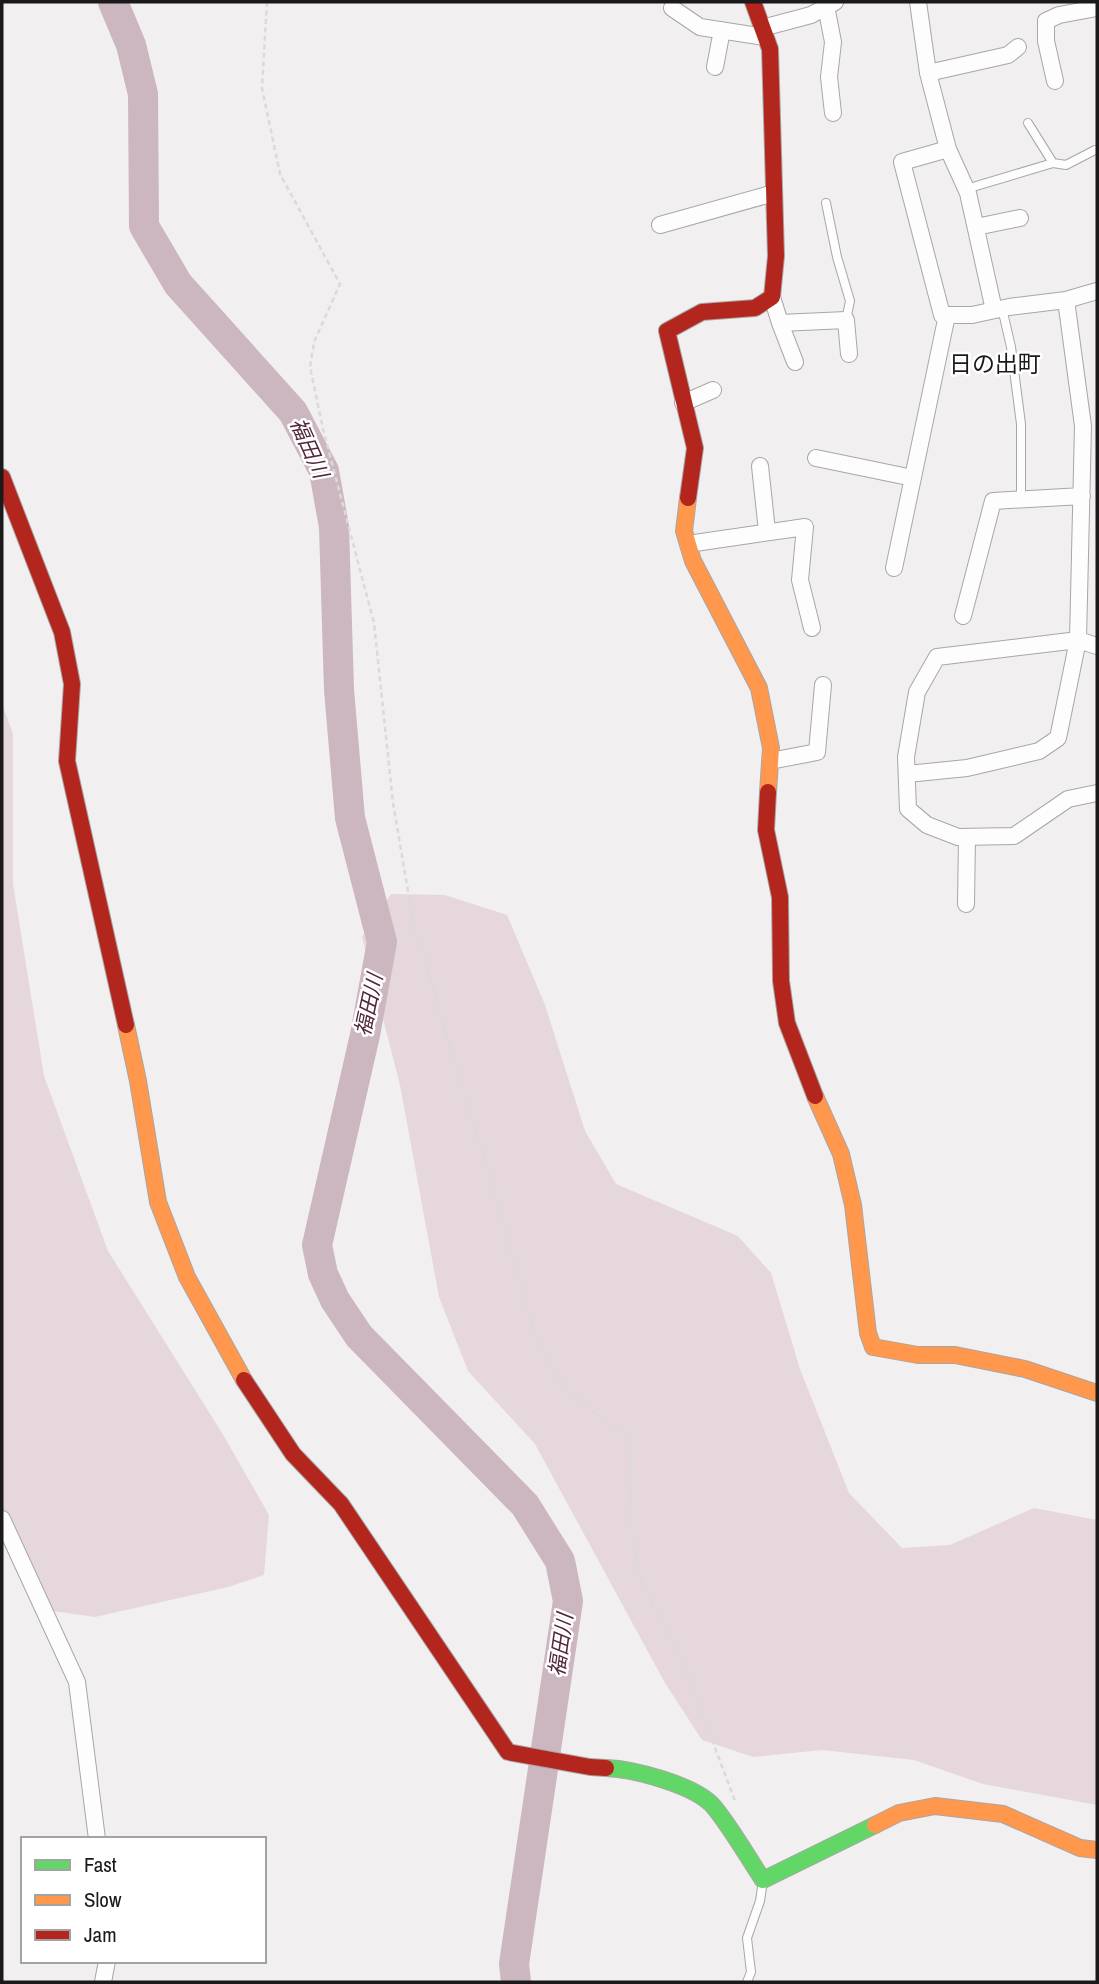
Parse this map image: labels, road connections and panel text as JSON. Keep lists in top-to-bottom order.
{
  "districts": ["日の出町"],
  "water": ["福田川"],
  "legend": ["Fast", "Slow", "Jam"]
}
